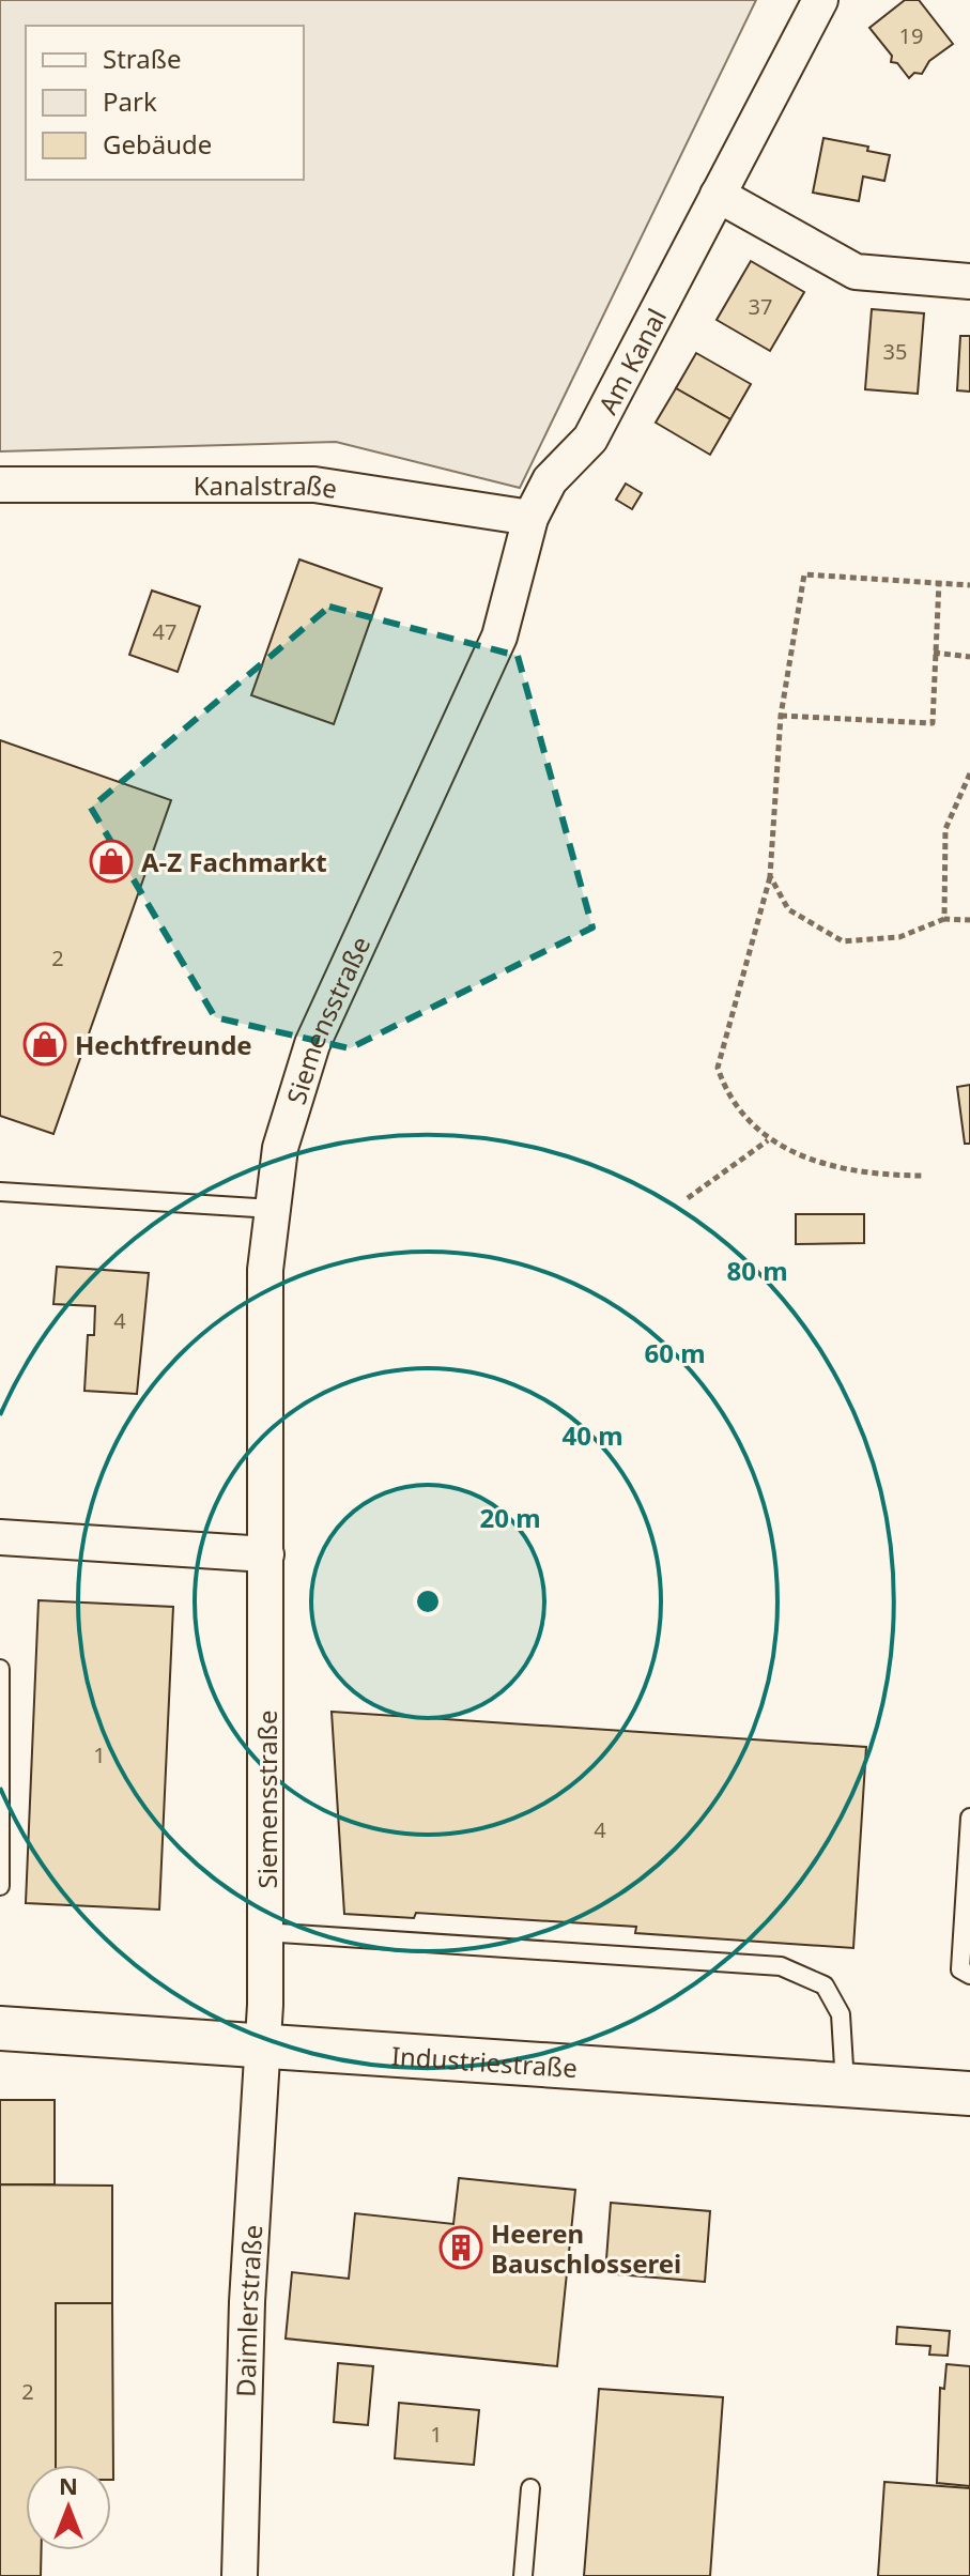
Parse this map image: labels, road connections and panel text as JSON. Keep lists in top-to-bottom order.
{
  "streets": {
    "street": [
      "Am Kanal",
      "Kanalstraße",
      "Siemensstraße",
      "Industriestraße",
      "Daimlerstraße"
    ]
  },
  "crossings": [
    ["Am Kanal", "Kanalstraße"],
    ["Am Kanal", "Siemensstraße"],
    ["Kanalstraße", "Siemensstraße"],
    ["Siemensstraße", "Industriestraße"],
    ["Siemensstraße", "Daimlerstraße"],
    ["Industriestraße", "Daimlerstraße"]
  ],
  "places": {
    "shop": ["A-Z Fachmarkt", "Hechtfreunde"],
    "building": ["Heeren Bauschlosserei"]
  },
  "house_numbers": [
    "19",
    "37",
    "35",
    "47",
    "2",
    "4",
    "1",
    "4",
    "2",
    "1"
  ],
  "legend": ["Straße", "Park", "Gebäude"],
  "north": "top",
  "rings": [
    "80 m",
    "60 m",
    "40 m",
    "20 m"
  ]
}
